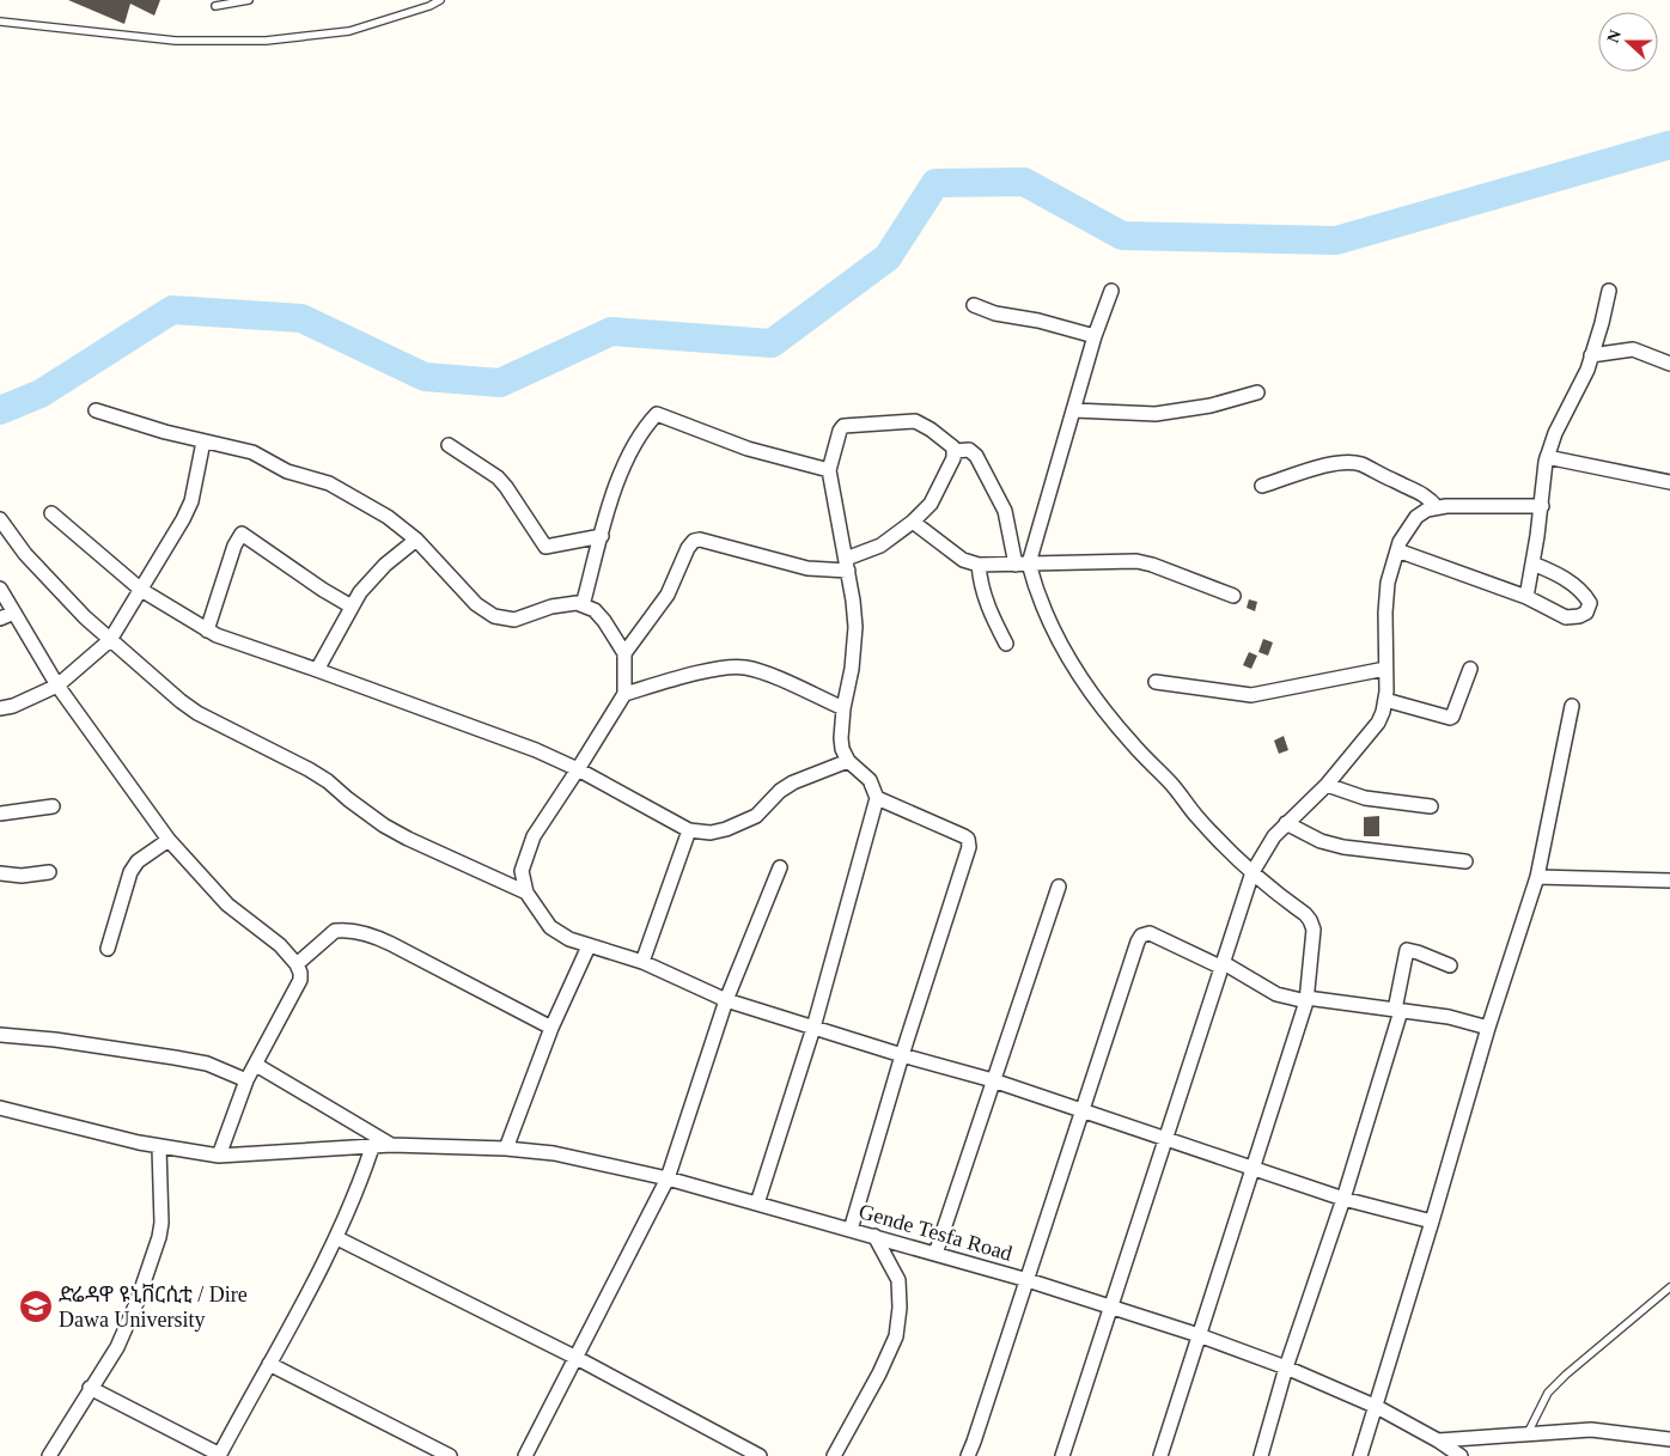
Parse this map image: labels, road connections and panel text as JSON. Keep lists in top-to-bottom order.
{
  "streets": {
    "street": ["Gende Tesfa Road"]
  },
  "places": {
    "school or university": ["ድሬዳዋ ዩኒቨርሲቲ / Dire Dawa University"]
  },
  "north": "left"
}
